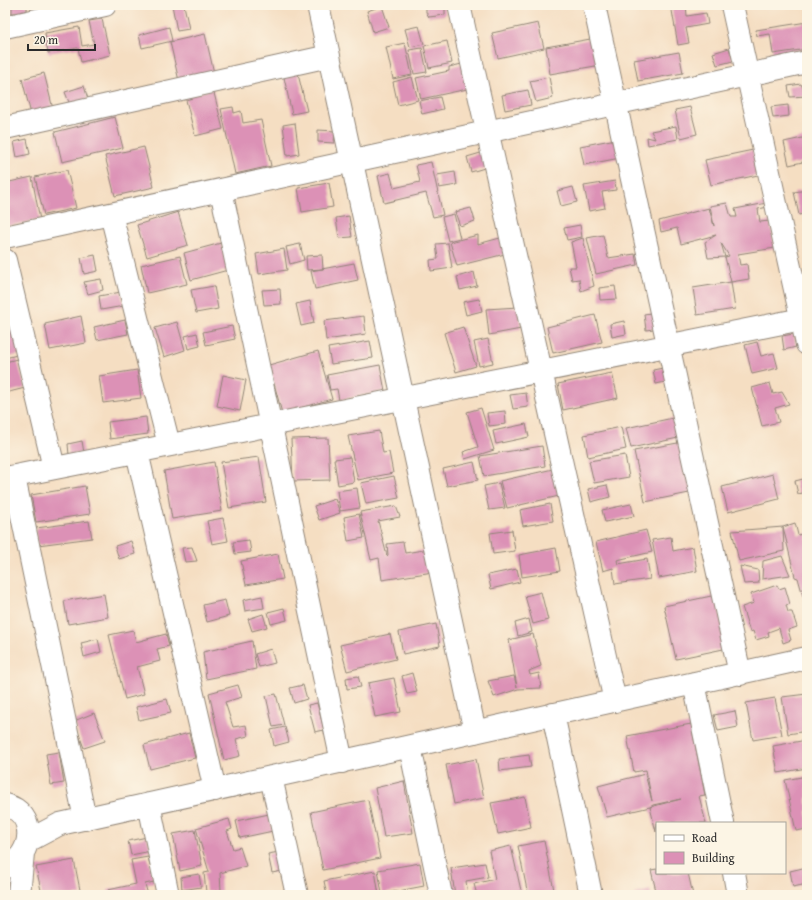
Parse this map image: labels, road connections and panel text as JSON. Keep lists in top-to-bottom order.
{
  "legend": ["Road", "Building"],
  "scale_bar": "20 m"
}
